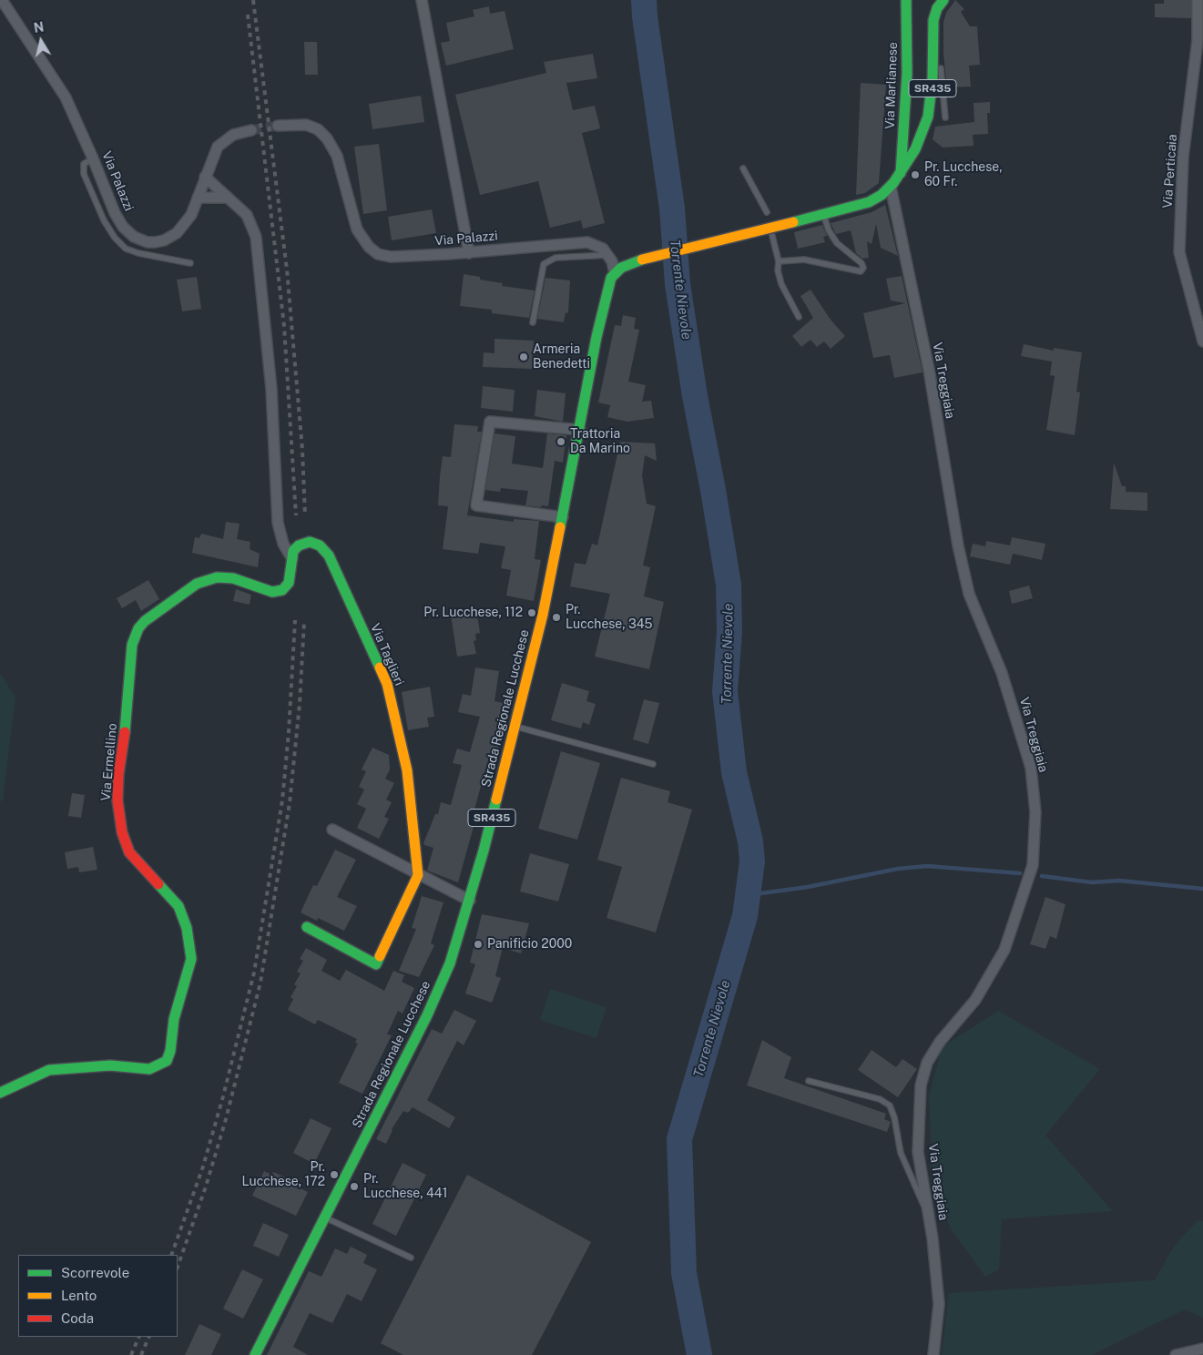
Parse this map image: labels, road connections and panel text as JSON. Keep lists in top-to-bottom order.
{
  "streets": {
    "main road": [
      "Via Marlianese",
      "SR435",
      "Via Taglieri",
      "Strada Regionale Lucchese",
      "Via Ermellino"
    ],
    "street": ["Via Perticaia", "Via Palazzi", "Via Treggiaia"]
  },
  "crossings": [
    ["Via Marlianese", "SR435"],
    ["SR435", "Via Treggiaia"],
    ["SR435", "Strada Regionale Lucchese"],
    ["Via Taglieri", "Via Ermellino"]
  ],
  "water": ["Torrente Nievole"],
  "places": [
    "Pr. Lucchese, 60 Fr.",
    "Armeria Benedetti",
    "Trattoria Da Marino",
    "Pr. Lucchese, 112",
    "Pr. Lucchese, 345",
    "Panificio 2000",
    "Pr. Lucchese, 172",
    "Pr. Lucchese, 441"
  ],
  "legend": ["Scorrevole", "Lento", "Coda"],
  "north": "top"
}
